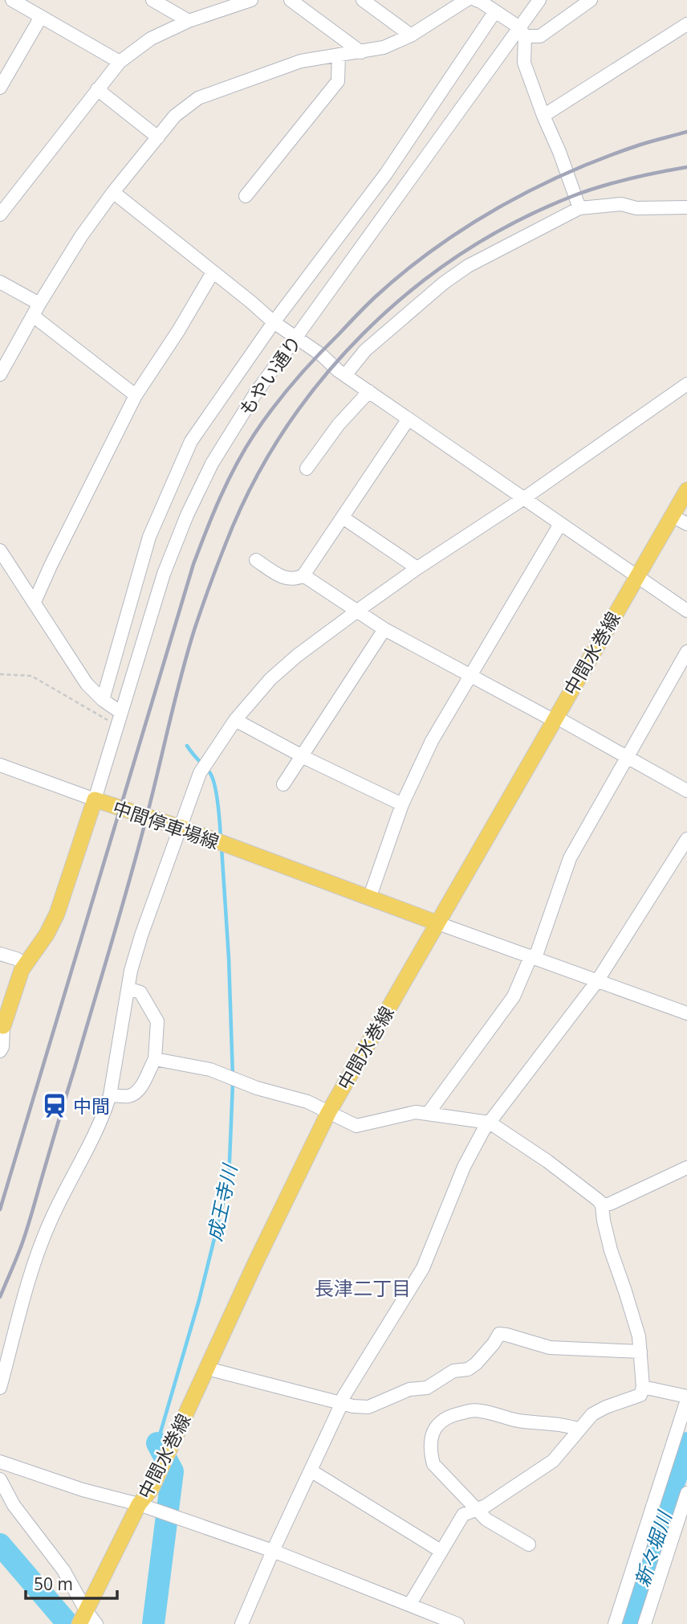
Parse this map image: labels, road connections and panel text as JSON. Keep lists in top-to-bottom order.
{
  "streets": {
    "main road": ["中間水巻線", "中間停車場線"],
    "street": ["もやい通り"]
  },
  "crossings": [
    ["もやい通り", "中間停車場線"],
    ["中間水巻線", "中間停車場線"]
  ],
  "districts": ["長津二丁目"],
  "water": ["成王寺川", "新々堀川"],
  "places": {
    "station": ["中間"]
  },
  "scale_bar": "50 m"
}
